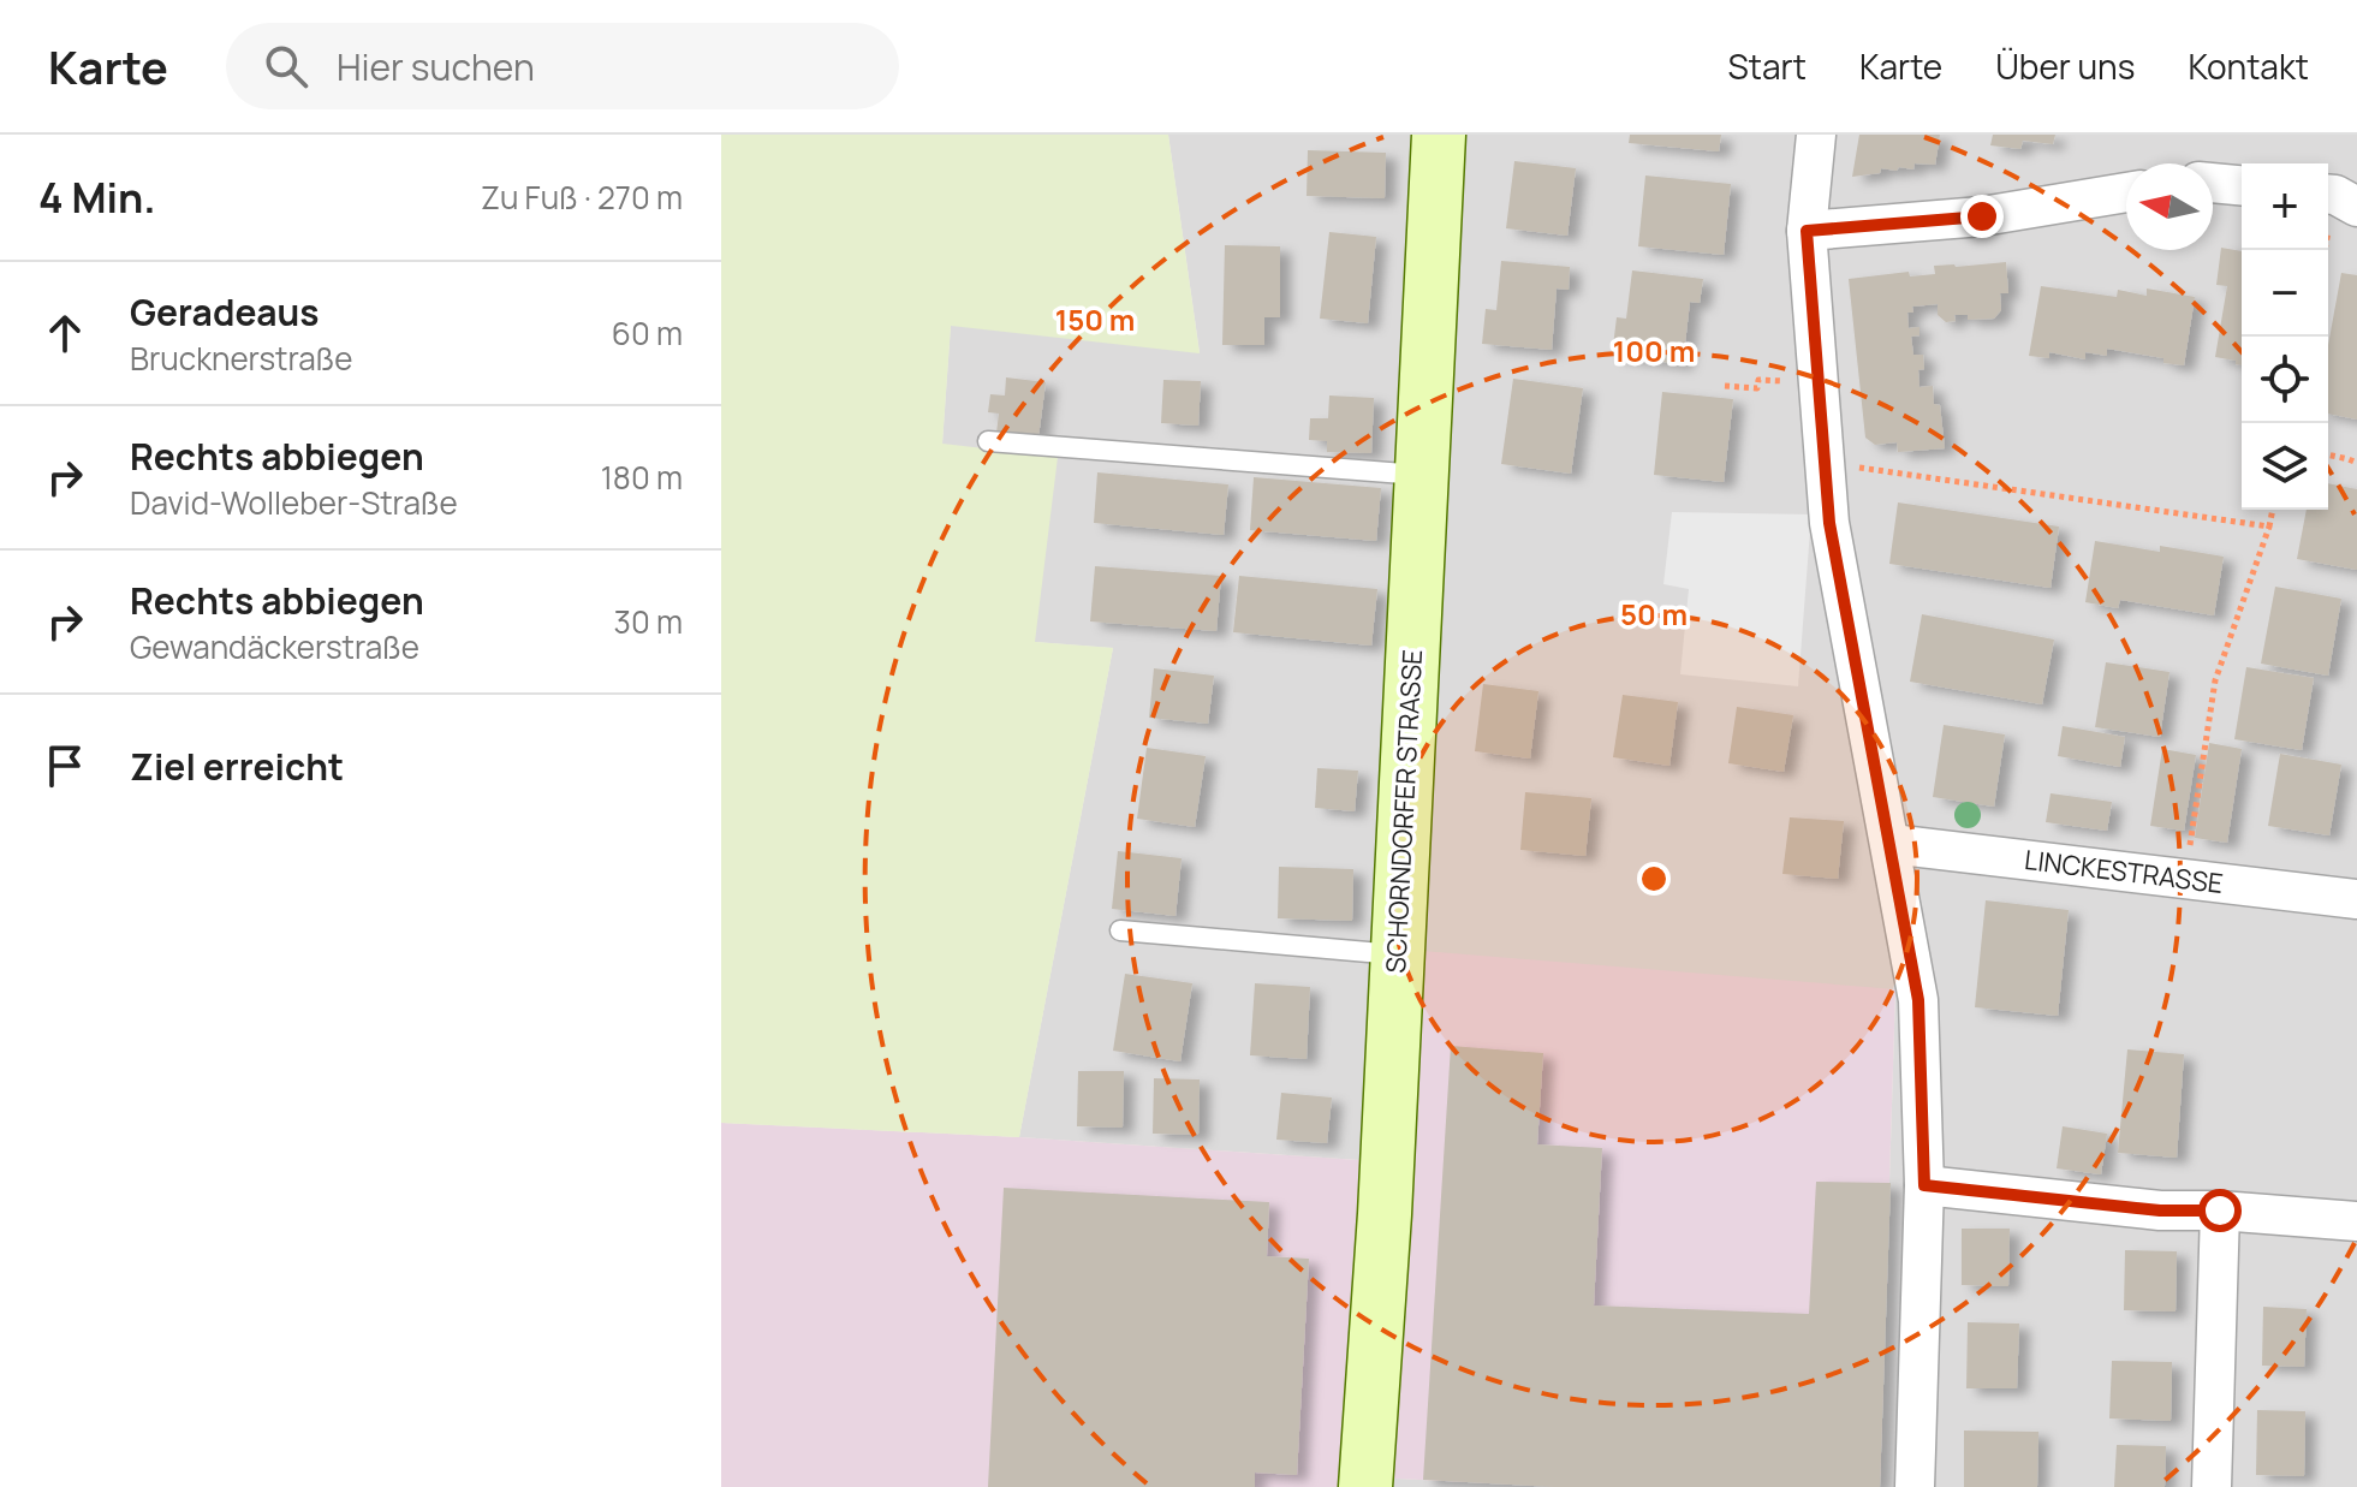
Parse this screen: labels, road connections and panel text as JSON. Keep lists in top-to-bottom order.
{
  "streets": {
    "street": ["SCHORNDORFER STRASSE", "LINCKESTRASSE"]
  },
  "north": "left",
  "page": {
    "header": "Karte",
    "search": "Hier suchen",
    "nav": [
      "Start",
      "Karte",
      "Über uns",
      "Kontakt"
    ],
    "heading": ["4 Min.", "Zu Fuß · 270 m"],
    "map_buttons": ["+", "−"],
    "list": [
      ["Geradeaus", "Brucknerstraße", "60 m"],
      ["Rechts abbiegen", "David-Wolleber-Straße", "180 m"],
      ["Rechts abbiegen", "Gewandäckerstraße", "30 m"],
      "Ziel erreicht"
    ]
  },
  "rings": ["150 m", "100 m", "50 m"]
}
